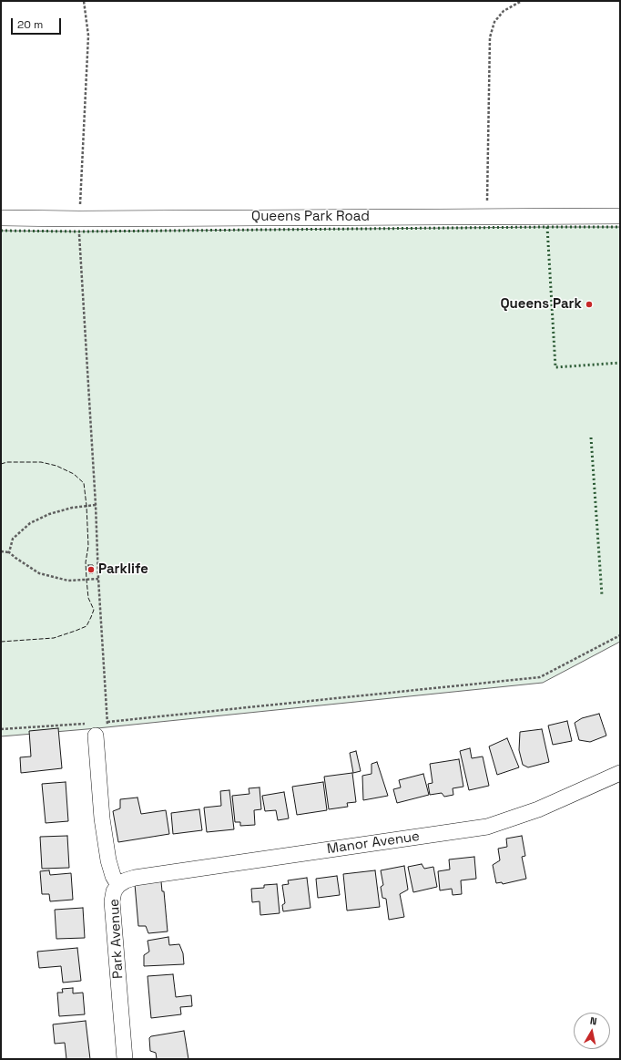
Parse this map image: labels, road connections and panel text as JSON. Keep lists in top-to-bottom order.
{
  "streets": {
    "street": ["Queens Park Road", "Manor Avenue", "Park Avenue"]
  },
  "crossings": [
    ["Manor Avenue", "Park Avenue"]
  ],
  "places": ["Queens Park", "Parklife"],
  "scale_bar": "20 m",
  "north": "top"
}
